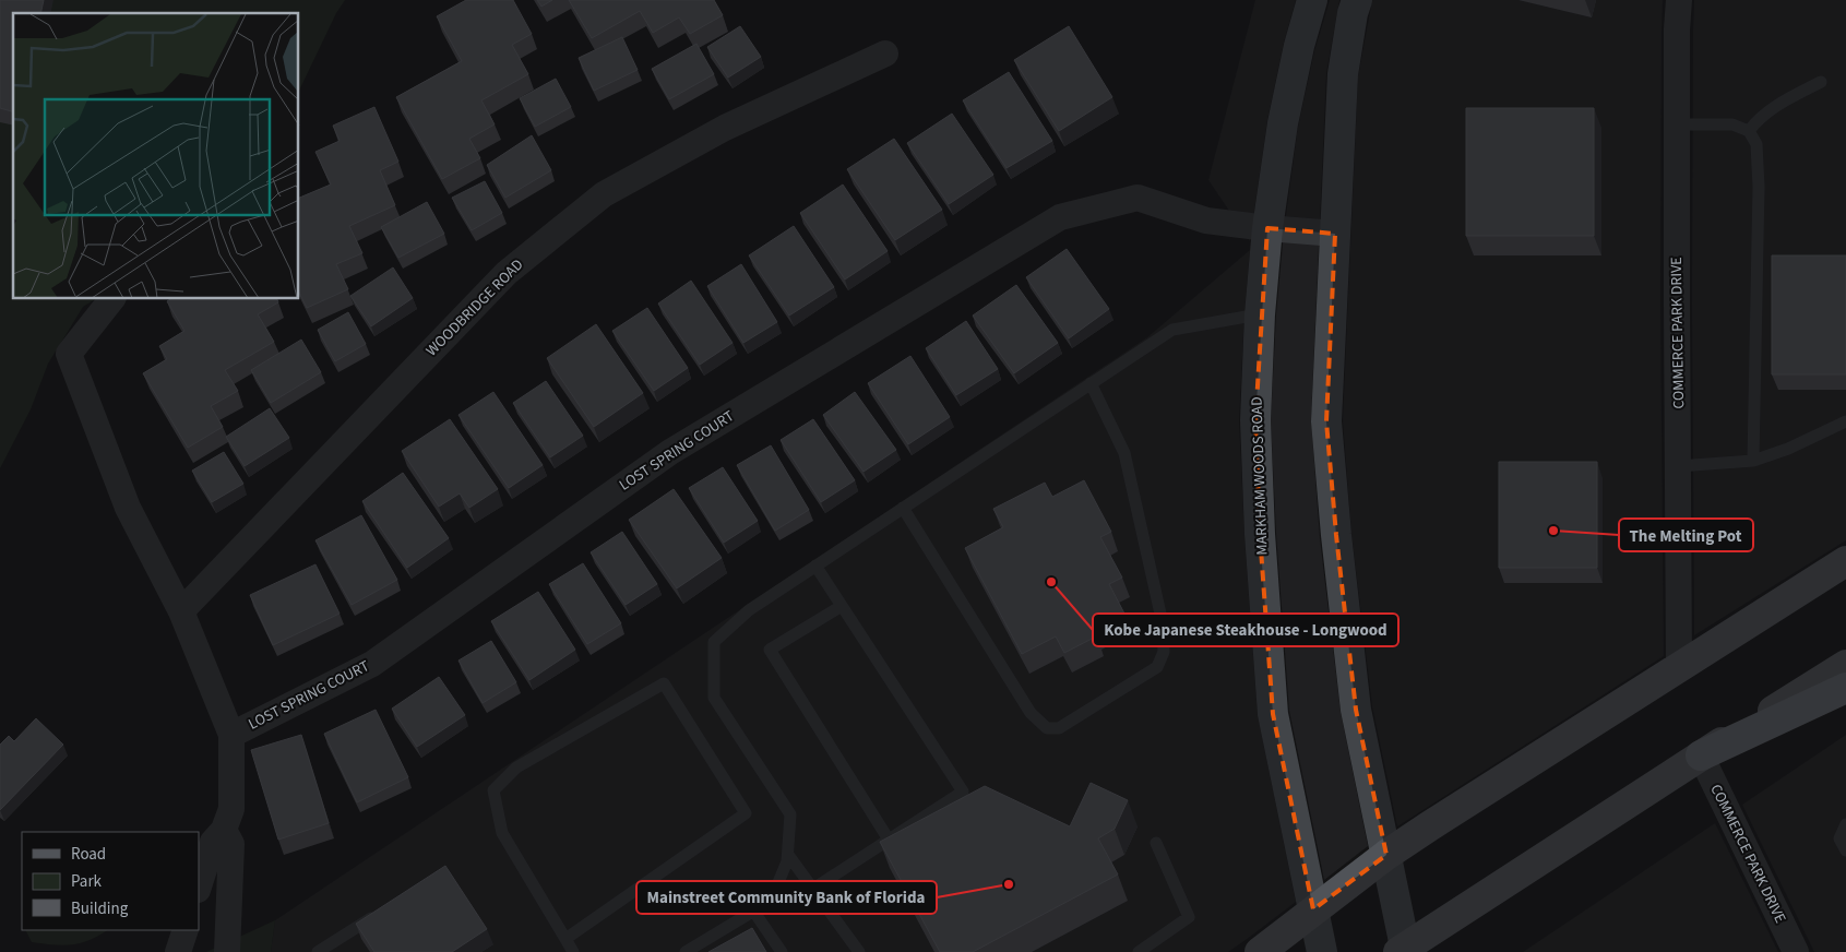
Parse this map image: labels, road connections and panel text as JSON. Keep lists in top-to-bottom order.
{
  "streets": {
    "main road": ["MARKHAM WOODS ROAD"],
    "street": ["WOODBRIDGE ROAD", "COMMERCE PARK DRIVE", "LOST SPRING COURT"]
  },
  "crossings": [
    ["LOST SPRING COURT", "MARKHAM WOODS ROAD"]
  ],
  "places": ["The Melting Pot", "Kobe Japanese Steakhouse - Longwood", "Mainstreet Community Bank of Florida"],
  "legend": ["Road", "Park", "Building"]
}
